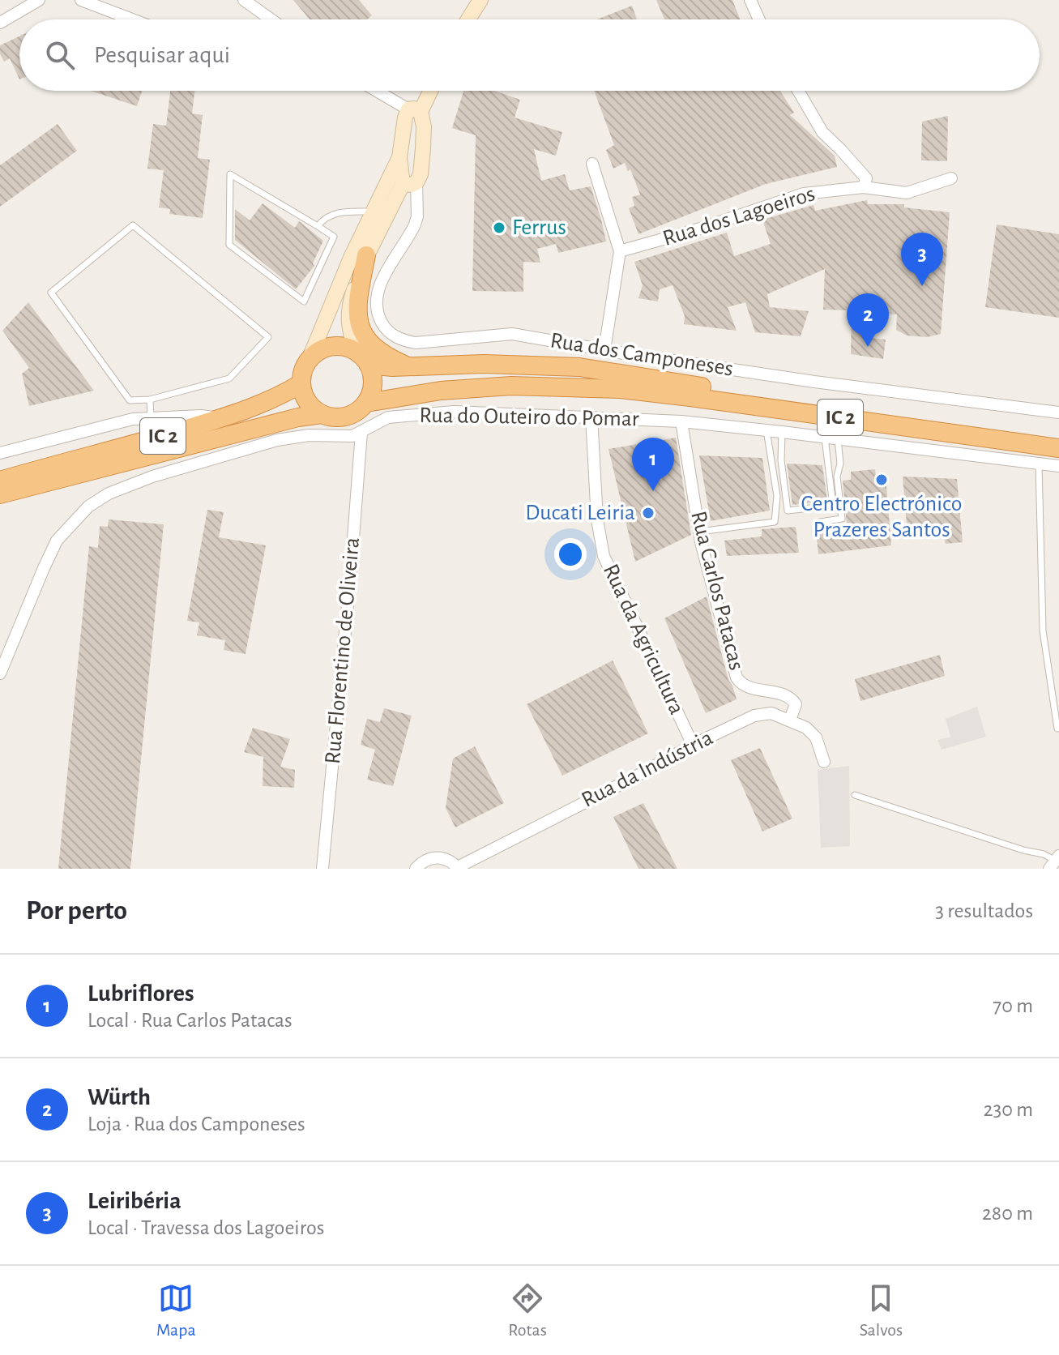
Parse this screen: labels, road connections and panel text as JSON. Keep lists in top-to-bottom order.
{
  "streets": {
    "highway": ["IC 2"],
    "street": [
      "Rua dos Lagoeiros",
      "Rua dos Camponeses",
      "Rua do Outeiro do Pomar",
      "Rua Carlos Patacas",
      "Rua da Agricultura",
      "Rua Florentino de Oliveira",
      "Rua da Indústria"
    ]
  },
  "crossings": [
    ["Rua do Outeiro do Pomar", "Rua Carlos Patacas"],
    ["Rua do Outeiro do Pomar", "Rua da Agricultura"],
    ["Rua do Outeiro do Pomar", "Rua Florentino de Oliveira"],
    ["Rua Carlos Patacas", "Rua da Indústria"],
    ["Rua da Agricultura", "Rua da Indústria"]
  ],
  "places": ["Ferrus", "Centro Electrónico Prazeres Santos", "Ducati Leiria"],
  "page": {
    "search": "Pesquisar aqui",
    "pins": ["3", "2", "1"],
    "heading": ["Por perto", "3 resultados"],
    "list": [
      {
        "mark": "1",
        "name": "Lubriflores",
        "note": "Local · Rua Carlos Patacas",
        "value": "70 m"
      },
      {
        "mark": "2",
        "name": "Würth",
        "note": "Loja · Rua dos Camponeses",
        "value": "230 m"
      },
      {
        "mark": "3",
        "name": "Leiribéria",
        "note": "Local · Travessa dos Lagoeiros",
        "value": "280 m"
      }
    ],
    "nav": ["Mapa", "Rotas", "Salvos"]
  }
}
